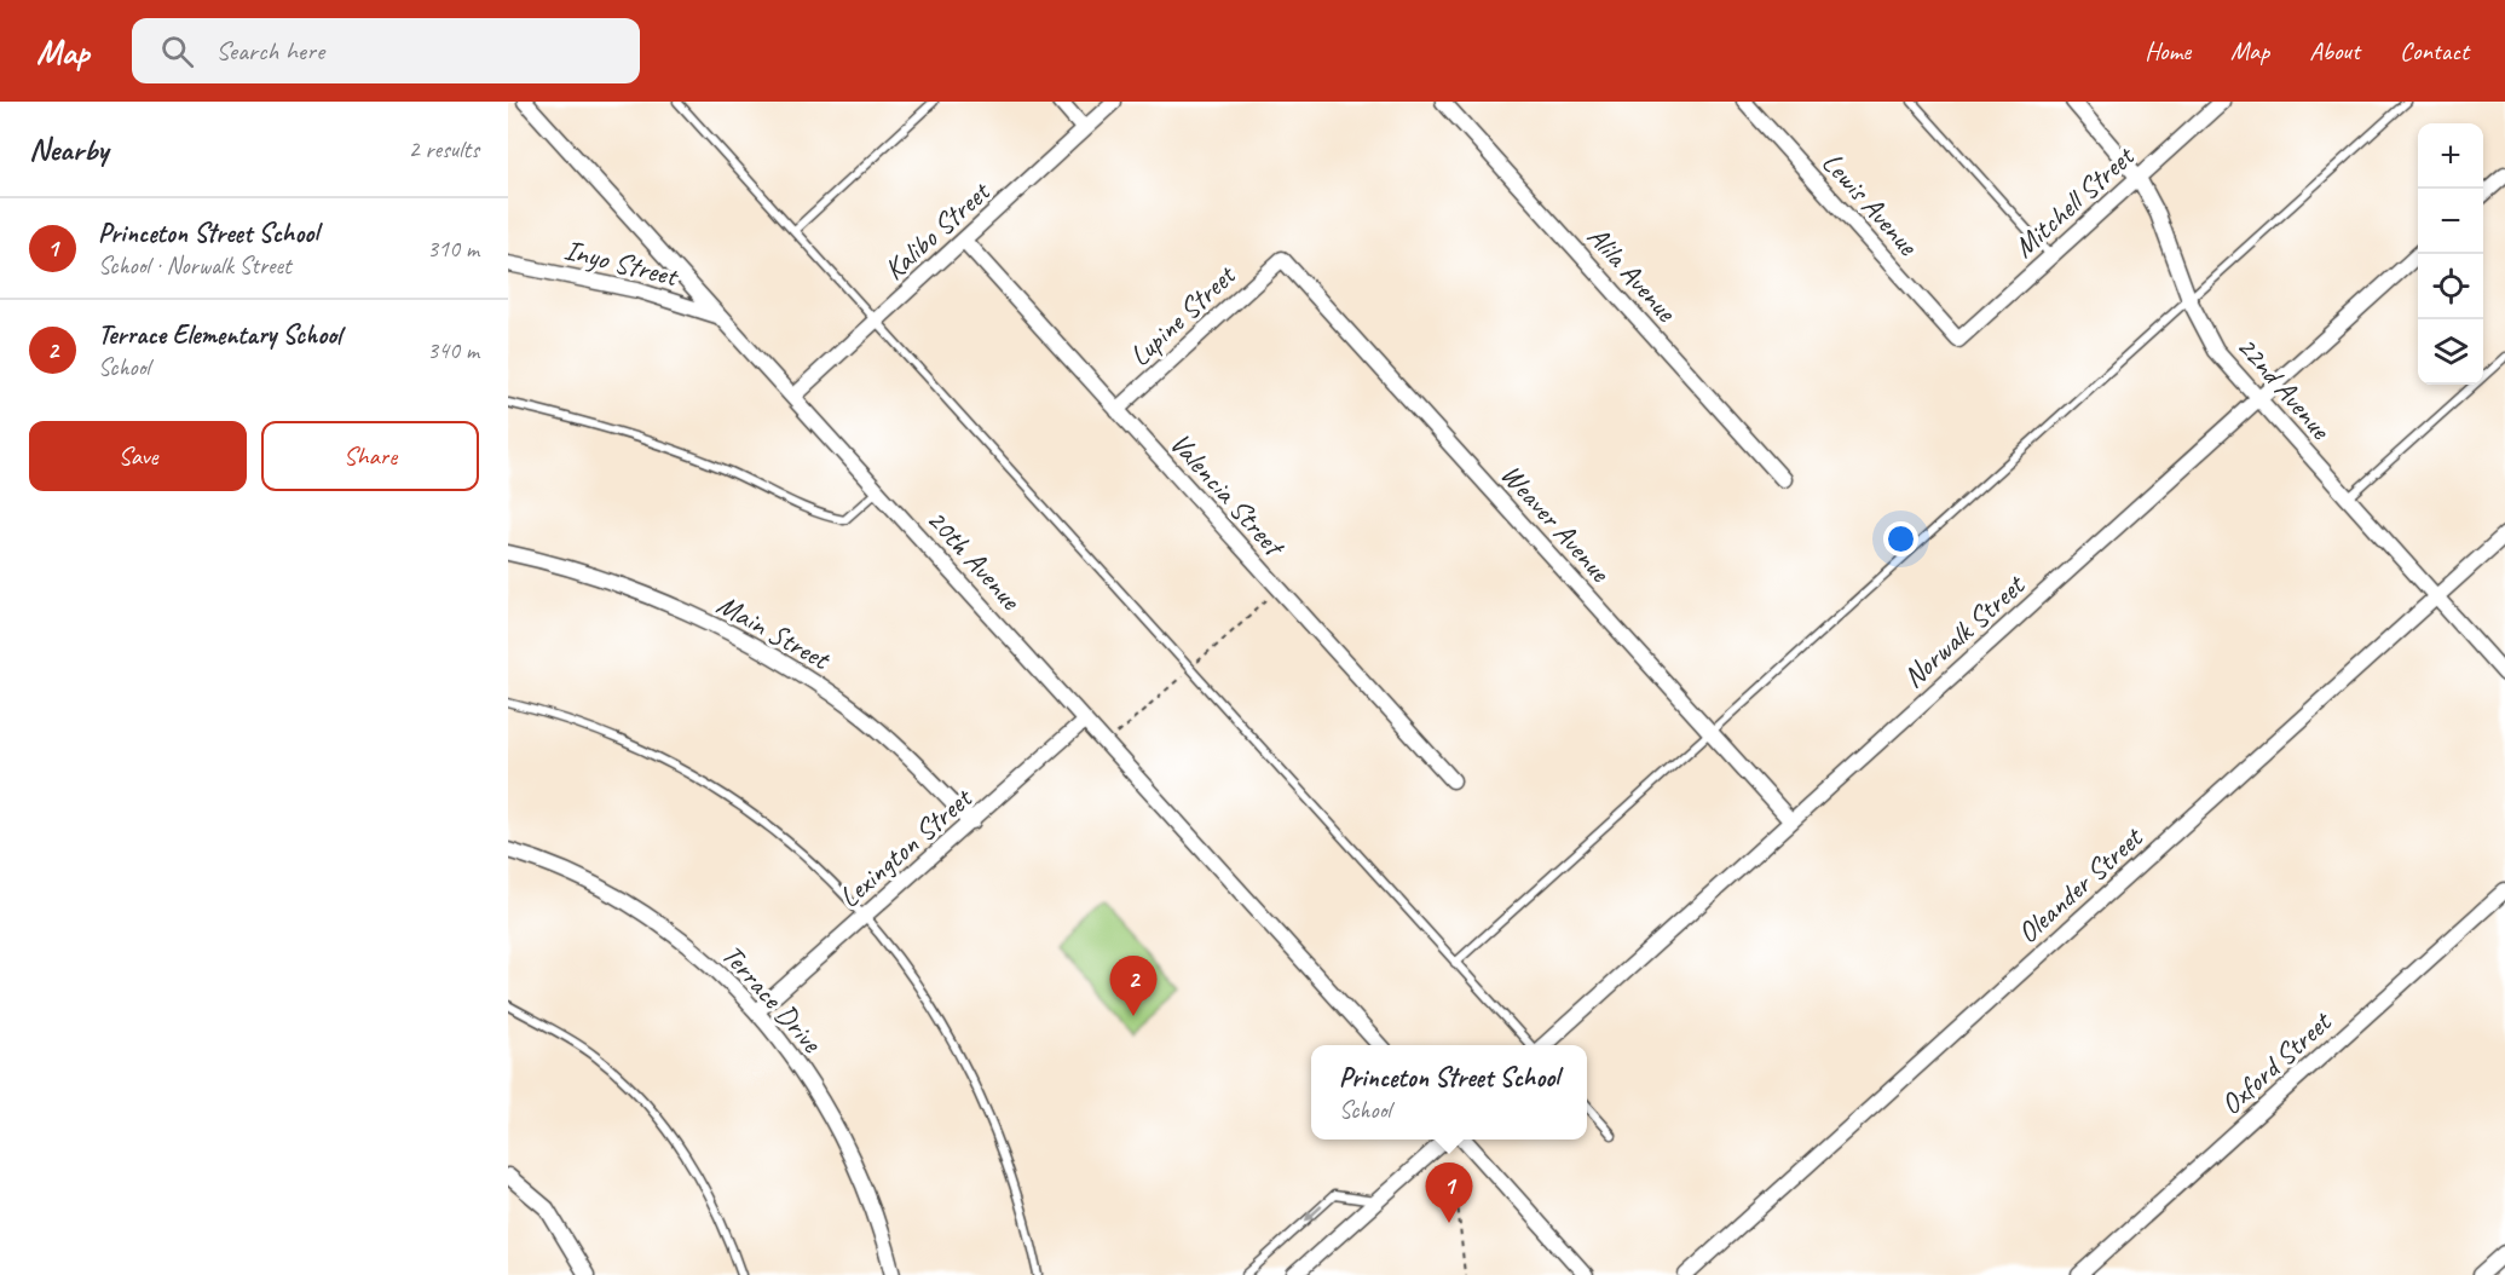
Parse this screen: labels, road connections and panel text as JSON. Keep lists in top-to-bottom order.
{
  "streets": {
    "street": [
      "Mitchell Street",
      "Lewis Avenue",
      "Kalibo Street",
      "Inyo Street",
      "Alila Avenue",
      "Lupine Street",
      "22nd Avenue",
      "Valencia Street",
      "Weaver Avenue",
      "20th Avenue",
      "Main Street",
      "Norwalk Street",
      "Lexington Street",
      "Oleander Street",
      "Terrace Drive",
      "Oxford Street"
    ]
  },
  "crossings": [
    ["Mitchell Street", "Lewis Avenue"],
    ["Mitchell Street", "22nd Avenue"],
    ["Kalibo Street", "Valencia Street"],
    ["Kalibo Street", "20th Avenue"],
    ["Inyo Street", "20th Avenue"],
    ["Lupine Street", "Valencia Street"],
    ["Lupine Street", "Weaver Avenue"],
    ["22nd Avenue", "Norwalk Street"],
    ["22nd Avenue", "Oleander Street"],
    ["Weaver Avenue", "Norwalk Street"],
    ["20th Avenue", "Lexington Street"],
    ["Main Street", "Lexington Street"],
    ["Lexington Street", "Terrace Drive"]
  ],
  "page": {
    "header": "Map",
    "search": "Search here",
    "nav": [
      "Home",
      "Map",
      "About",
      "Contact"
    ],
    "heading": ["Nearby", "2 results"],
    "map_buttons": ["+", "−"],
    "list": [
      {
        "mark": "1",
        "name": "Princeton Street School",
        "note": "School · Norwalk Street",
        "value": "310 m"
      },
      {
        "mark": "2",
        "name": "Terrace Elementary School",
        "note": "School",
        "value": "340 m"
      }
    ],
    "buttons": ["Save", "Share"],
    "pins": ["2", "1"],
    "popup": ["Princeton Street School", "School"]
  }
}
